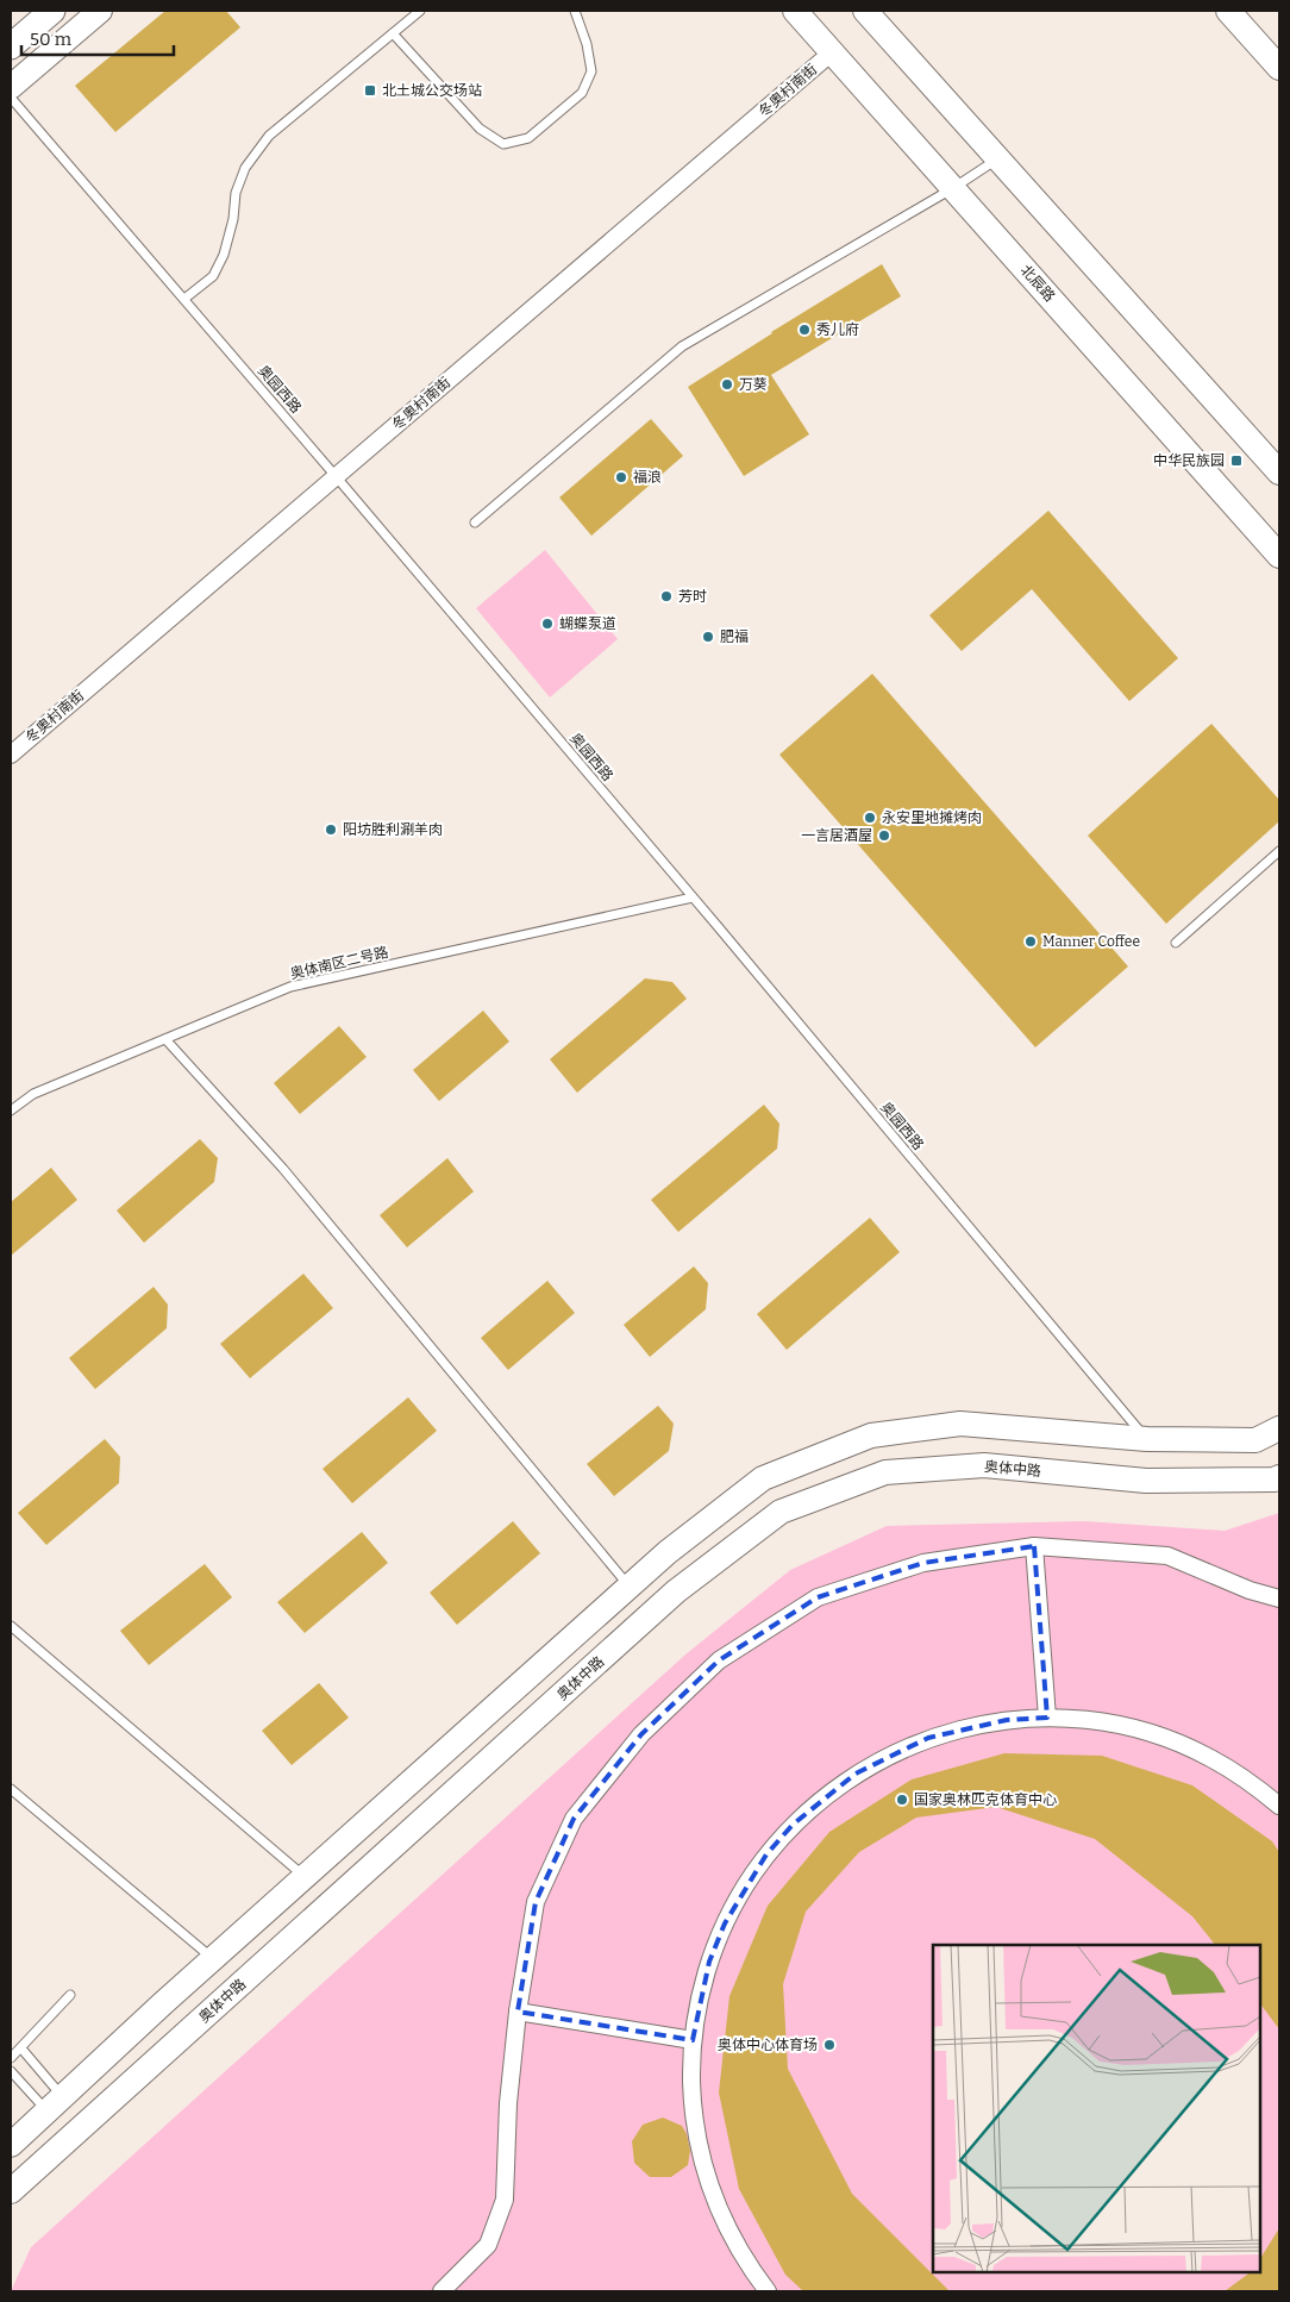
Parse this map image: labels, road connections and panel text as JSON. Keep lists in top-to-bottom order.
{
  "streets": {
    "main road": ["北辰路", "奥体中路"],
    "street": ["冬奥村南街"],
    "lane": ["奥园西路", "奥体南区二号路"]
  },
  "crossings": [
    ["冬奥村南街", "北辰路"],
    ["冬奥村南街", "奥园西路"],
    ["奥园西路", "奥体南区二号路"]
  ],
  "places": {
    "transit": ["北土城公交场站", "中华民族园"],
    "other": [
      "秀儿府",
      "万葵",
      "福浪",
      "芳时",
      "蝴蝶泵道",
      "肥福",
      "永安里地摊烤肉",
      "阳坊胜利涮羊肉",
      "一言居酒屋",
      "Manner Coffee",
      "国家奥林匹克体育中心",
      "奥体中心体育场"
    ]
  },
  "scale_bar": "50 m"
}
